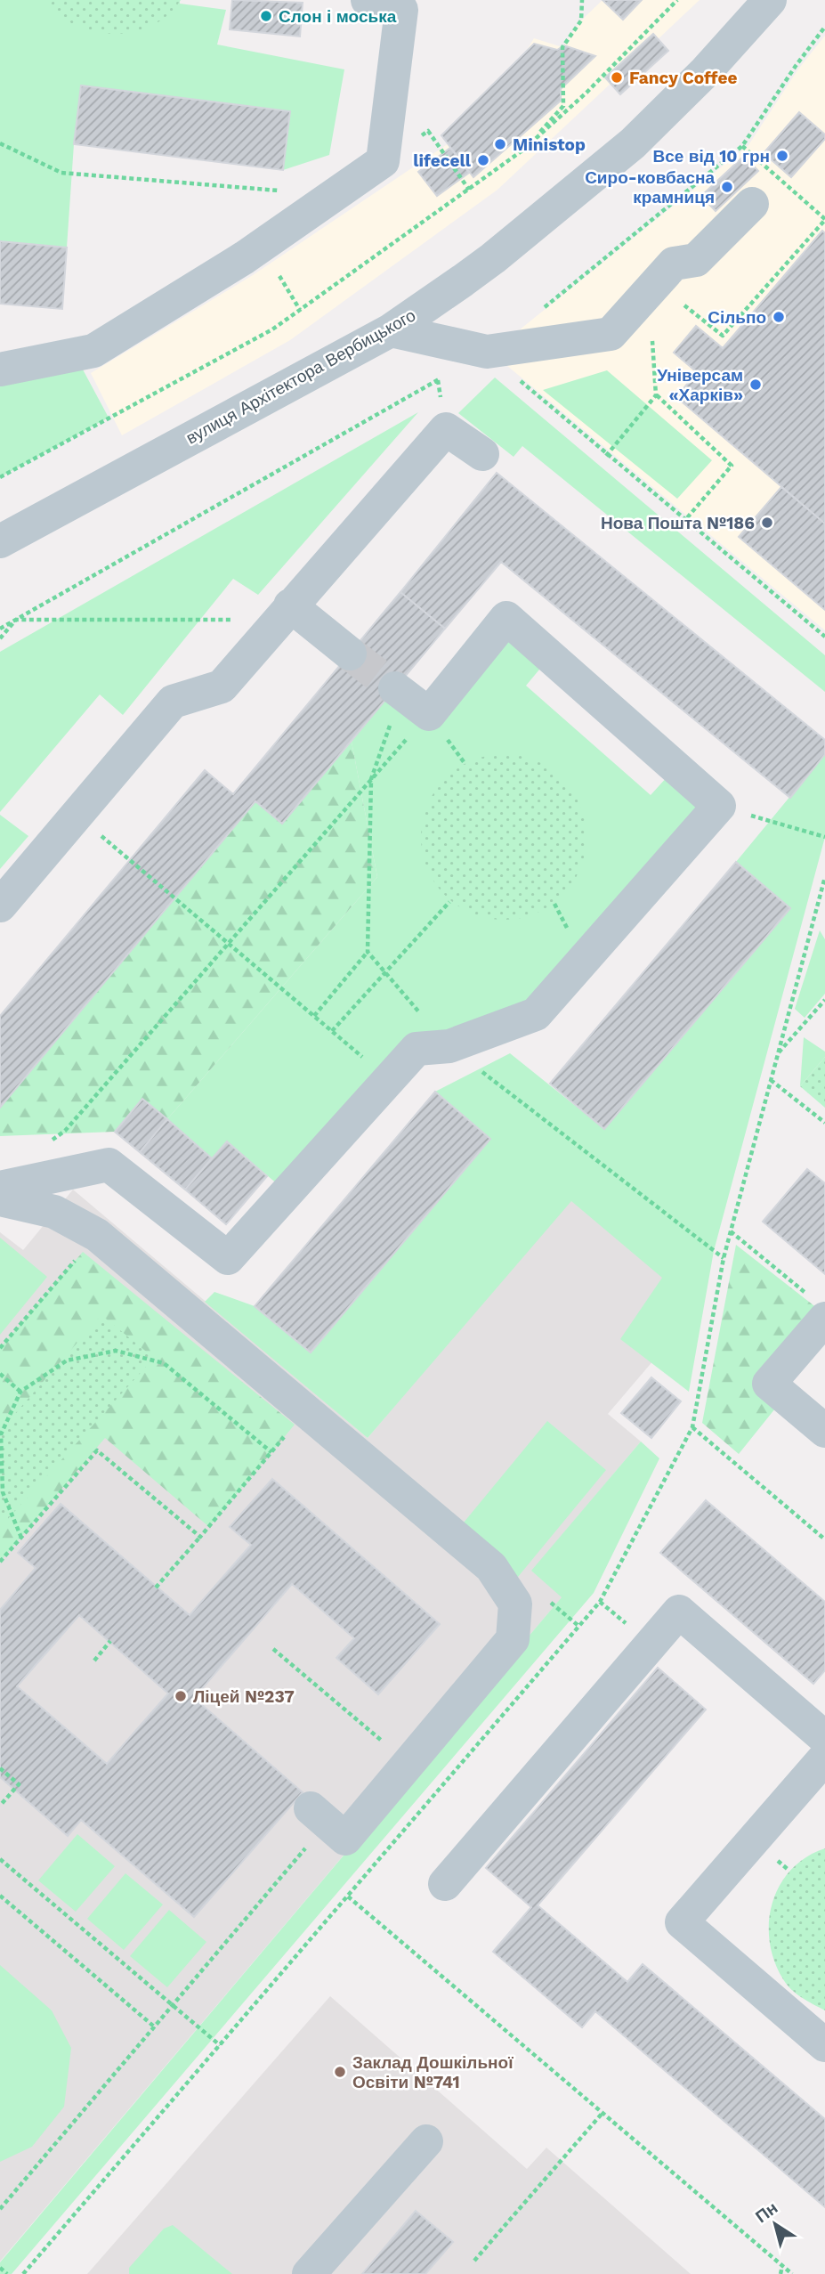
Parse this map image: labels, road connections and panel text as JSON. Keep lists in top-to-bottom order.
{
  "streets": {
    "street": ["вулиця Архітектора Вербицького"]
  },
  "places": [
    "Слон і моська",
    "Fancy Coffee",
    "Ministop",
    "Все від 10 грн",
    "lifecell",
    "Сиро-ковбасна крамниця",
    "Сільпо",
    "Універсам «Харків»",
    "Нова Пошта №186",
    "Ліцей №237",
    "Заклад Дошкільної Освіти №741"
  ],
  "north": "top left"
}
